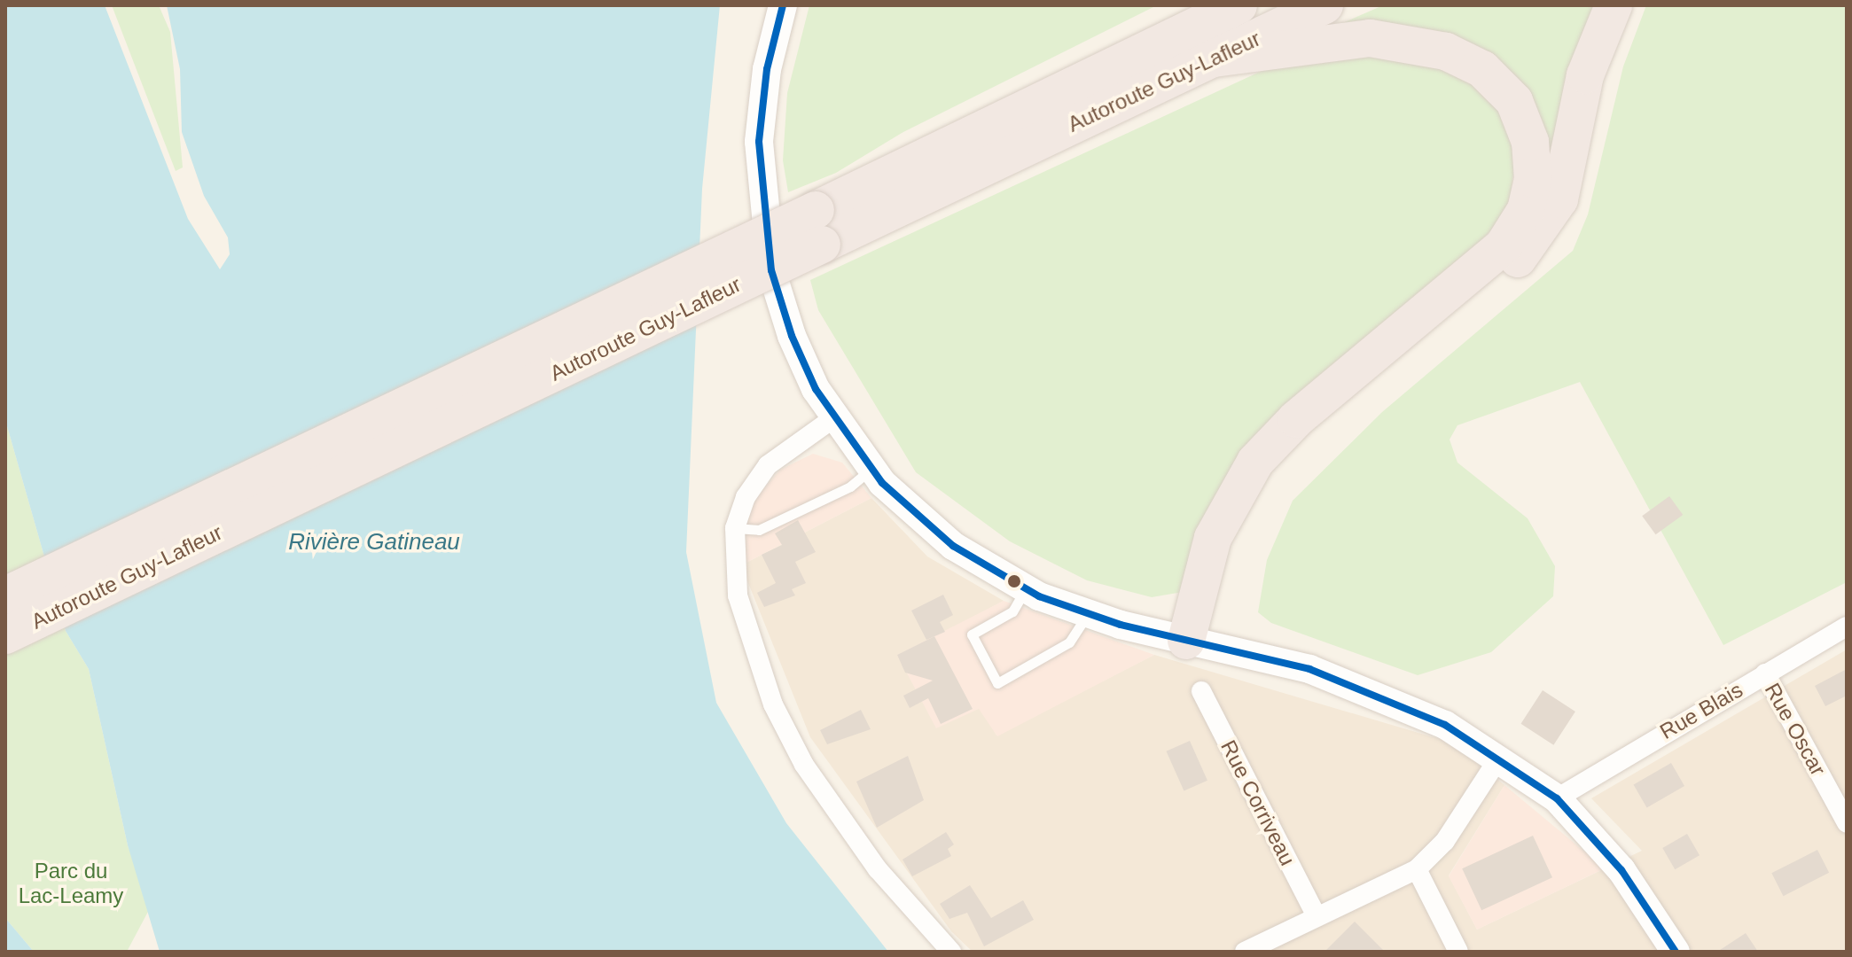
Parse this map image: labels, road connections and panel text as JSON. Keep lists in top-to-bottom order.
{
  "streets": {
    "highway": ["Autoroute Guy-Lafleur"],
    "street": ["Rue Blais", "Rue Oscar", "Rue Corriveau"]
  },
  "crossings": [
    ["Rue Blais", "Rue Oscar"]
  ],
  "water": ["Rivière Gatineau"],
  "parks": ["Parc du Lac-Leamy"]
}
